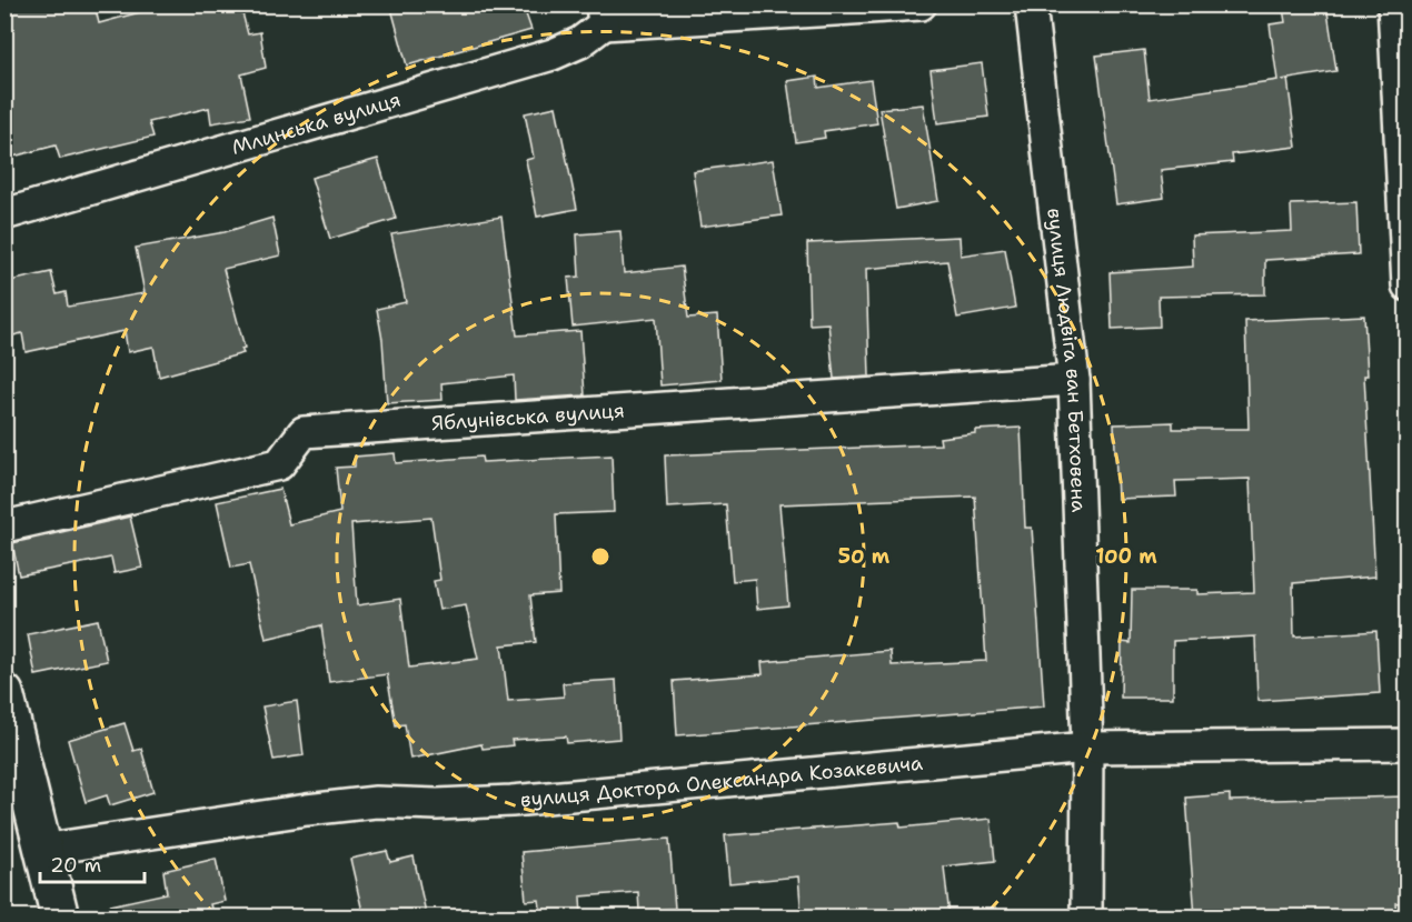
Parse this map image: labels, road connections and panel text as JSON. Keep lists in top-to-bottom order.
{
  "streets": {
    "street": [
      "Млинська вулиця",
      "вулиця Людвіга ван Бетховена",
      "Яблунівська вулиця",
      "вулиця Доктора Олександра Козакевича"
    ]
  },
  "crossings": [
    ["вулиця Людвіга ван Бетховена", "Яблунівська вулиця"],
    ["вулиця Людвіга ван Бетховена", "вулиця Доктора Олександра Козакевича"]
  ],
  "scale_bar": "20 m",
  "rings": ["50 m", "100 m"]
}
